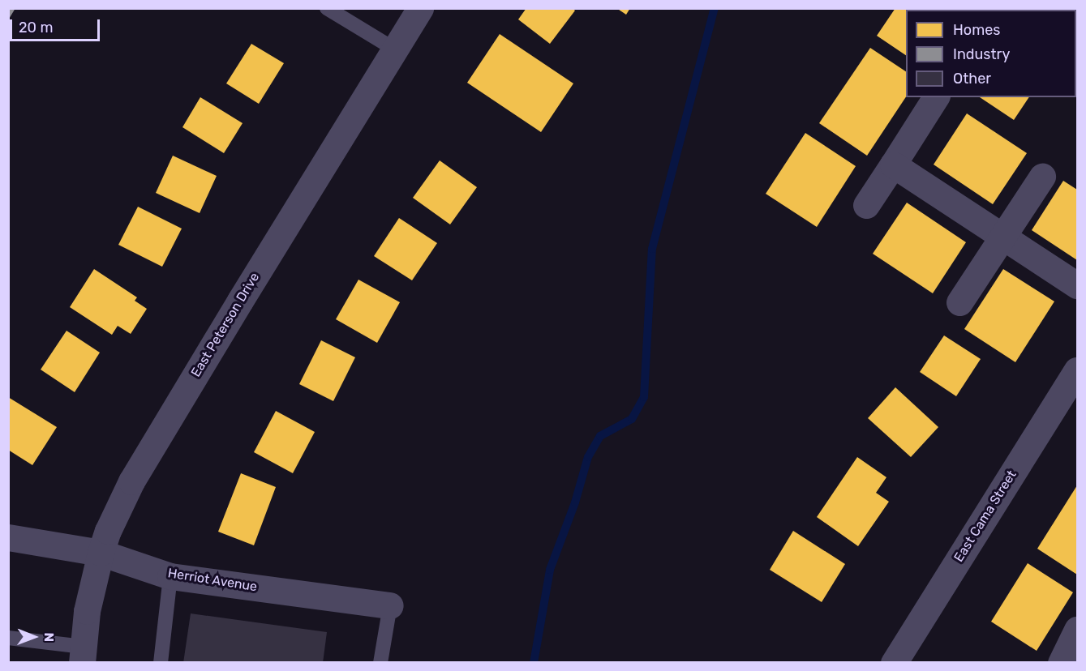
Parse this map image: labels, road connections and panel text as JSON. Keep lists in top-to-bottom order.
{
  "streets": {
    "street": ["East Peterson Drive", "East Cama Street", "Herriot Avenue"]
  },
  "crossings": [
    ["East Peterson Drive", "Herriot Avenue"]
  ],
  "legend": ["Homes", "Industry", "Other"],
  "scale_bar": "20 m",
  "north": "right"
}
